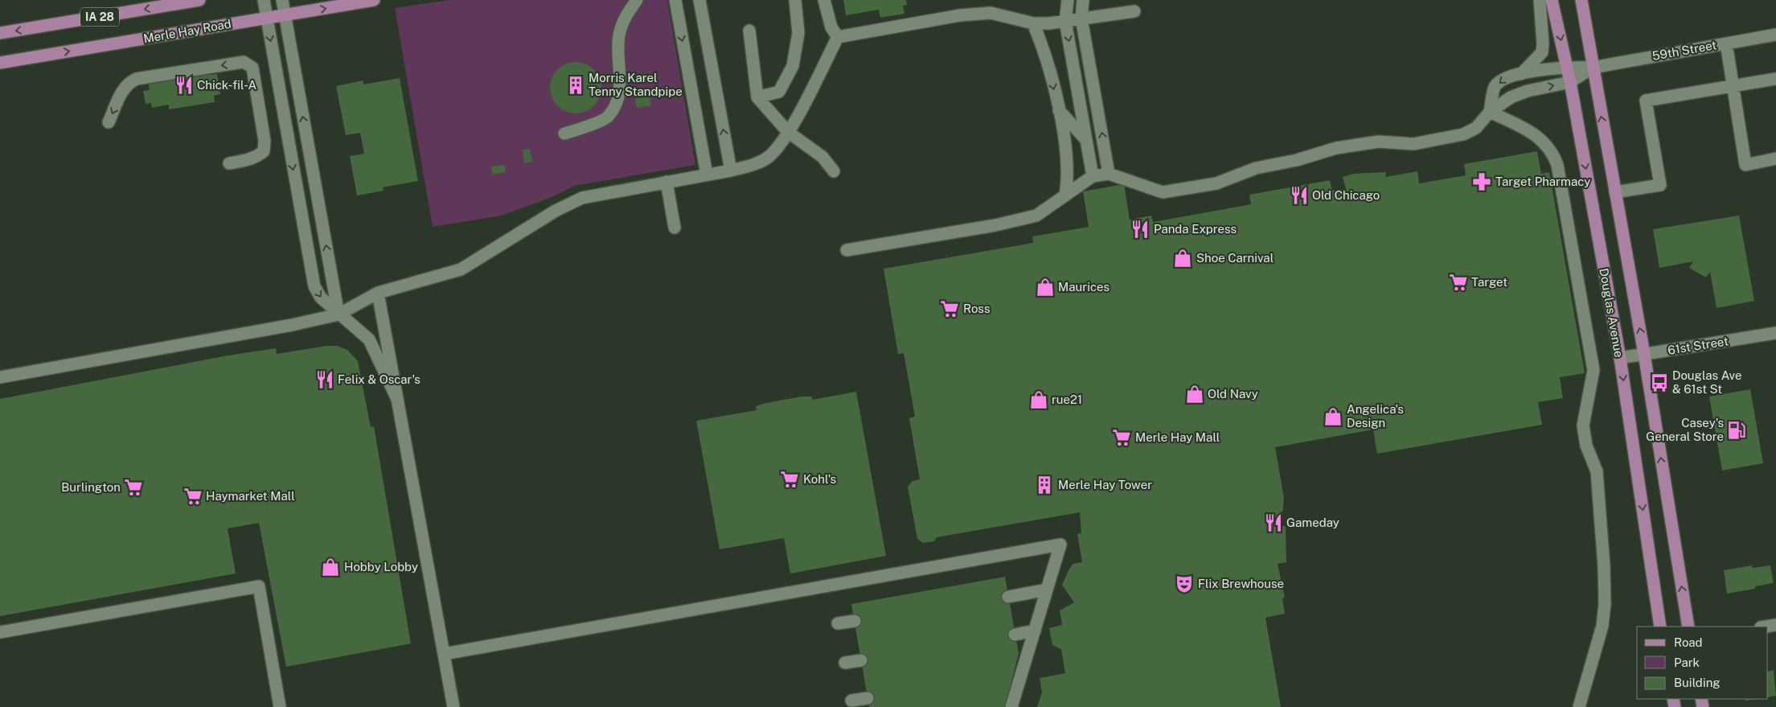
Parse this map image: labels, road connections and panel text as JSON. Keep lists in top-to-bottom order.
{
  "streets": {
    "main road": ["IA 28", "Merle Hay Road", "Douglas Avenue"],
    "street": ["59th Street", "61st Street"]
  },
  "crossings": [
    ["59th Street", "Douglas Avenue"],
    ["Douglas Avenue", "61st Street"]
  ],
  "places": {
    "restaurant": [
      "Chick-fil-A",
      "Old Chicago",
      "Panda Express",
      "Felix & Oscar's",
      "Gameday"
    ],
    "building": ["Morris Karel Tenny Standpipe", "Merle Hay Tower"],
    "pharmacy": ["Target Pharmacy"],
    "shop": [
      "Shoe Carnival",
      "Maurices",
      "Old Navy",
      "rue21",
      "Angelica's Design",
      "Hobby Lobby"
    ],
    "supermarket": [
      "Target",
      "Ross",
      "Merle Hay Mall",
      "Kohl's",
      "Burlington",
      "Haymarket Mall"
    ],
    "bus stop": ["Douglas Ave & 61st St"],
    "fuel station": ["Casey's General Store"],
    "theatre": ["Flix Brewhouse"]
  },
  "legend": ["Road", "Park", "Building"]
}
